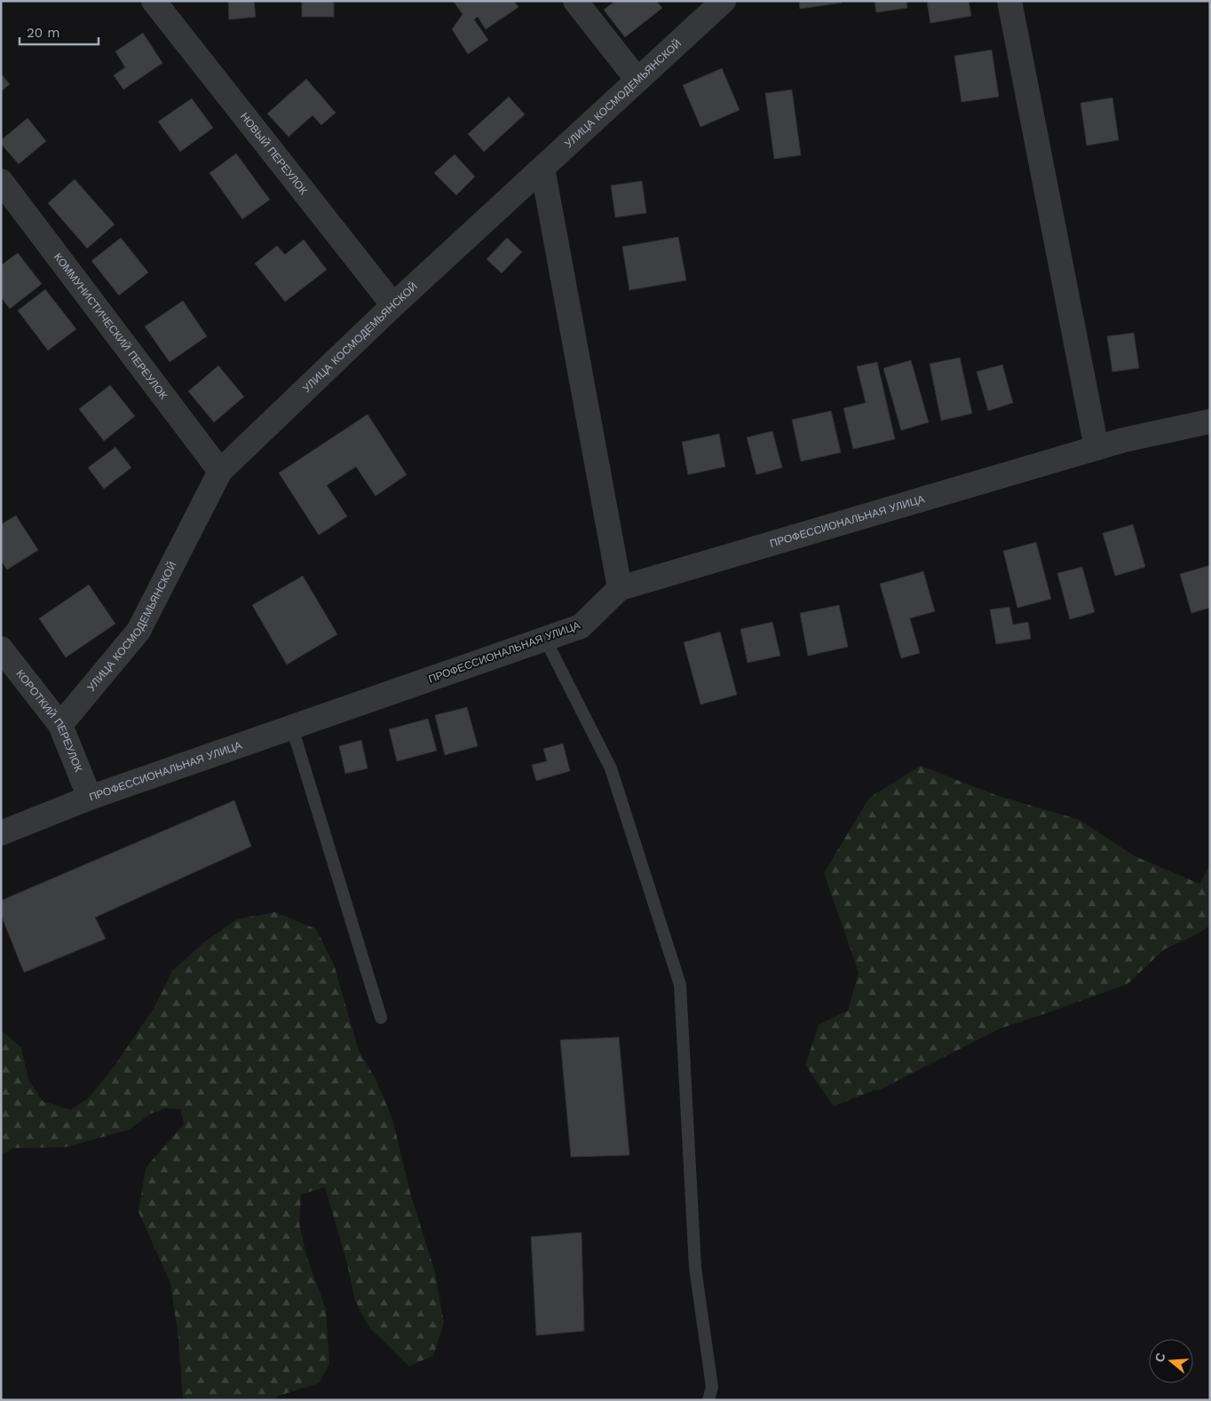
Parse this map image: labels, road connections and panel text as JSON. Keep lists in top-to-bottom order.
{
  "streets": {
    "street": [
      "УЛИЦА КОСМОДЕМЬЯНСКОЙ",
      "НОВЫЙ ПЕРЕУЛОК",
      "КОММУНИСТИЧЕСКИЙ ПЕРЕУЛОК",
      "ПРОФЕССИОНАЛЬНАЯ УЛИЦА",
      "КОРОТКИЙ ПЕРЕУЛОК"
    ]
  },
  "crossings": [
    ["УЛИЦА КОСМОДЕМЬЯНСКОЙ", "НОВЫЙ ПЕРЕУЛОК"],
    ["УЛИЦА КОСМОДЕМЬЯНСКОЙ", "КОММУНИСТИЧЕСКИЙ ПЕРЕУЛОК"],
    ["УЛИЦА КОСМОДЕМЬЯНСКОЙ", "КОРОТКИЙ ПЕРЕУЛОК"],
    ["ПРОФЕССИОНАЛЬНАЯ УЛИЦА", "КОРОТКИЙ ПЕРЕУЛОК"]
  ],
  "scale_bar": "20 m",
  "north": "left"
}
